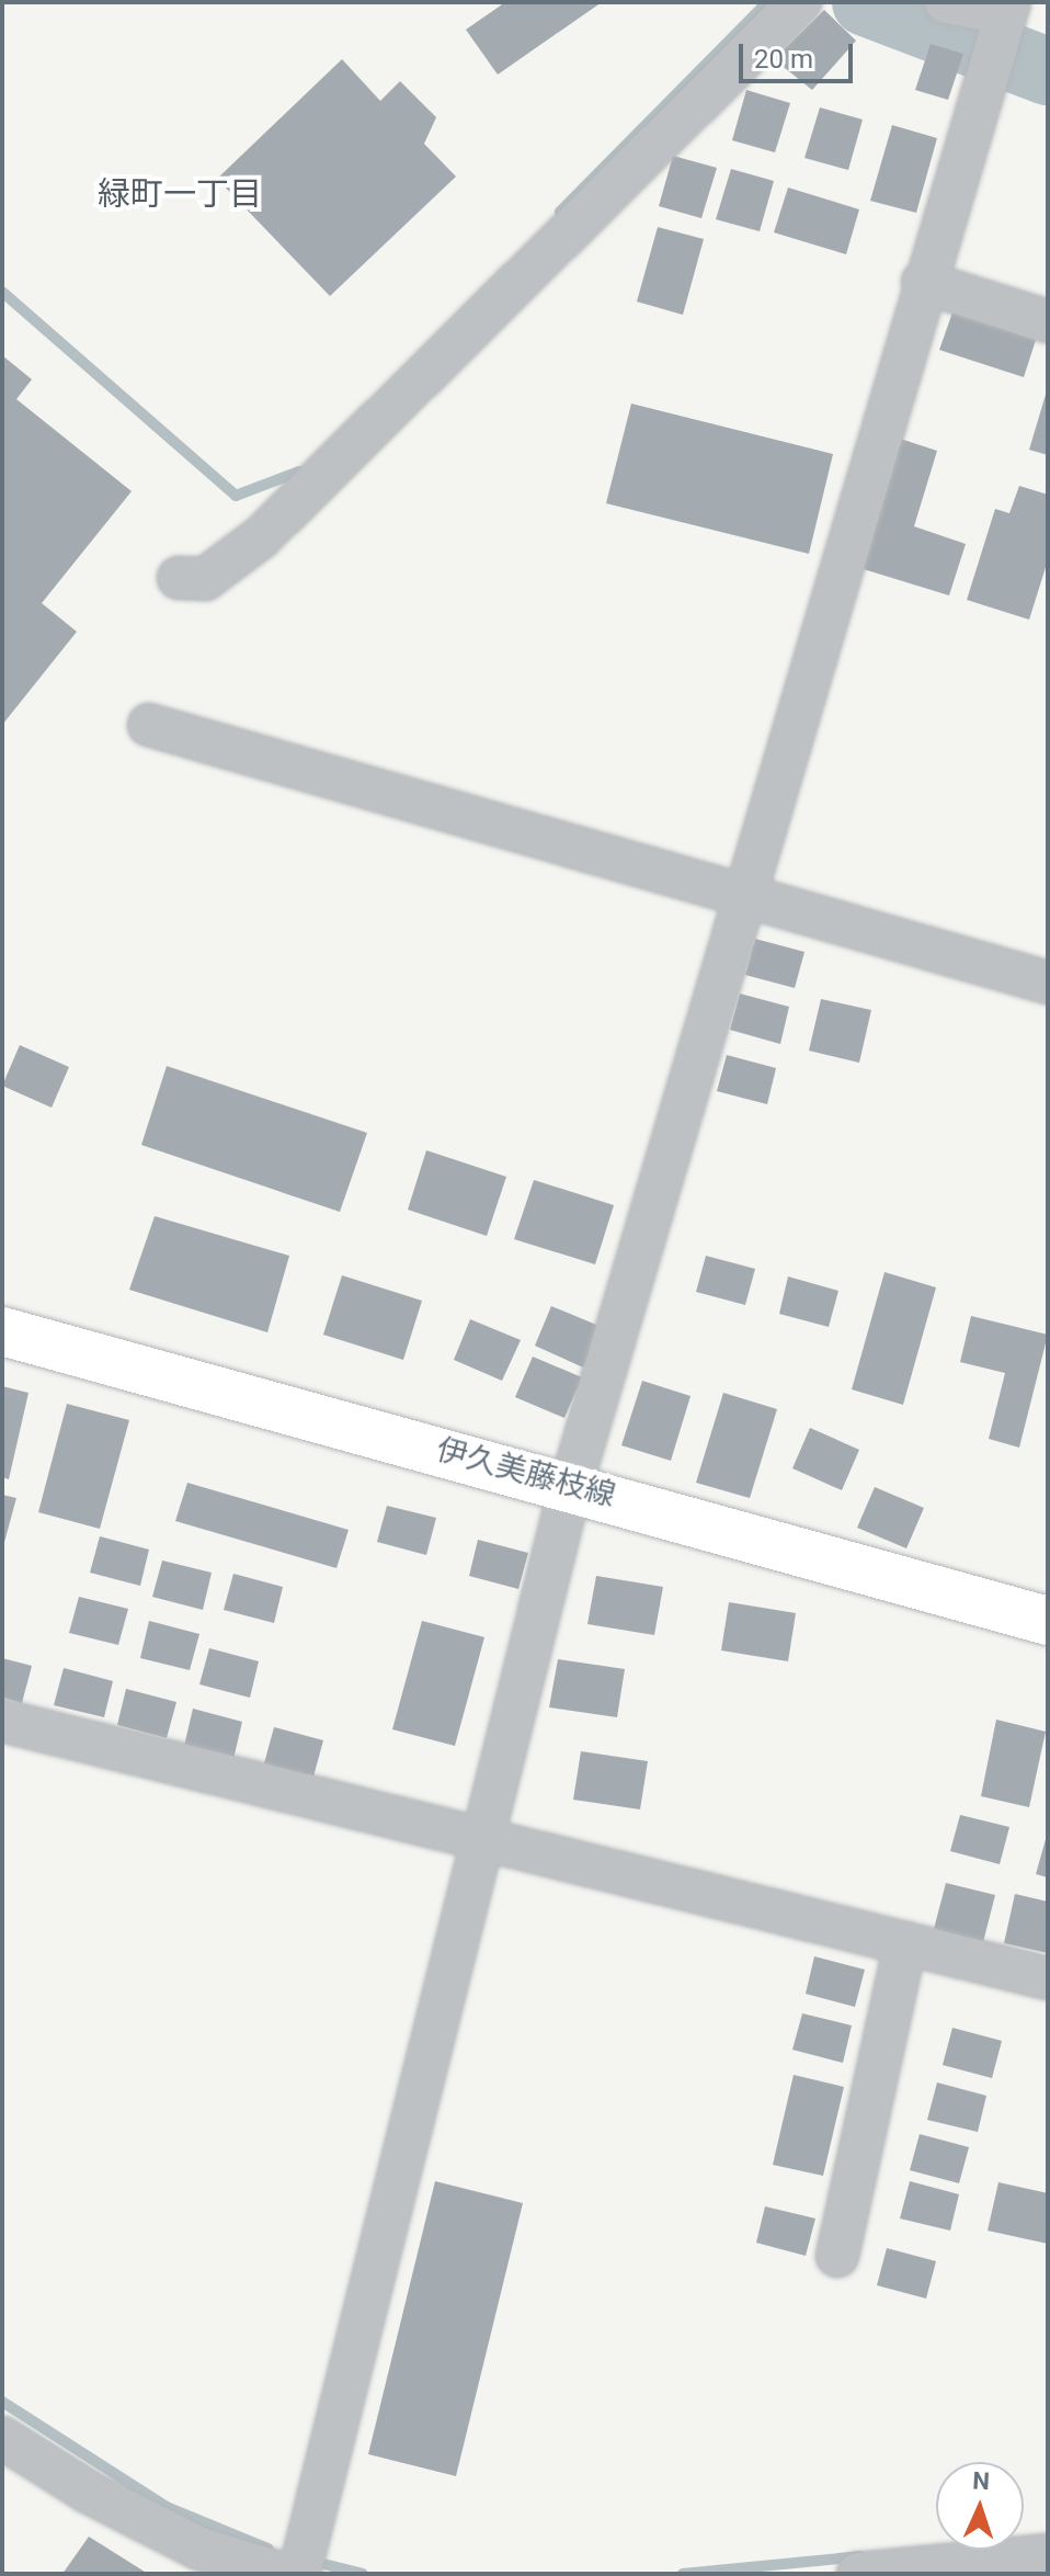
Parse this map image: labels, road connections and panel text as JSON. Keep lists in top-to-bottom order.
{
  "streets": {
    "main road": ["伊久美藤枝線"]
  },
  "districts": ["緑町一丁目"],
  "scale_bar": "20 m",
  "north": "top"
}
